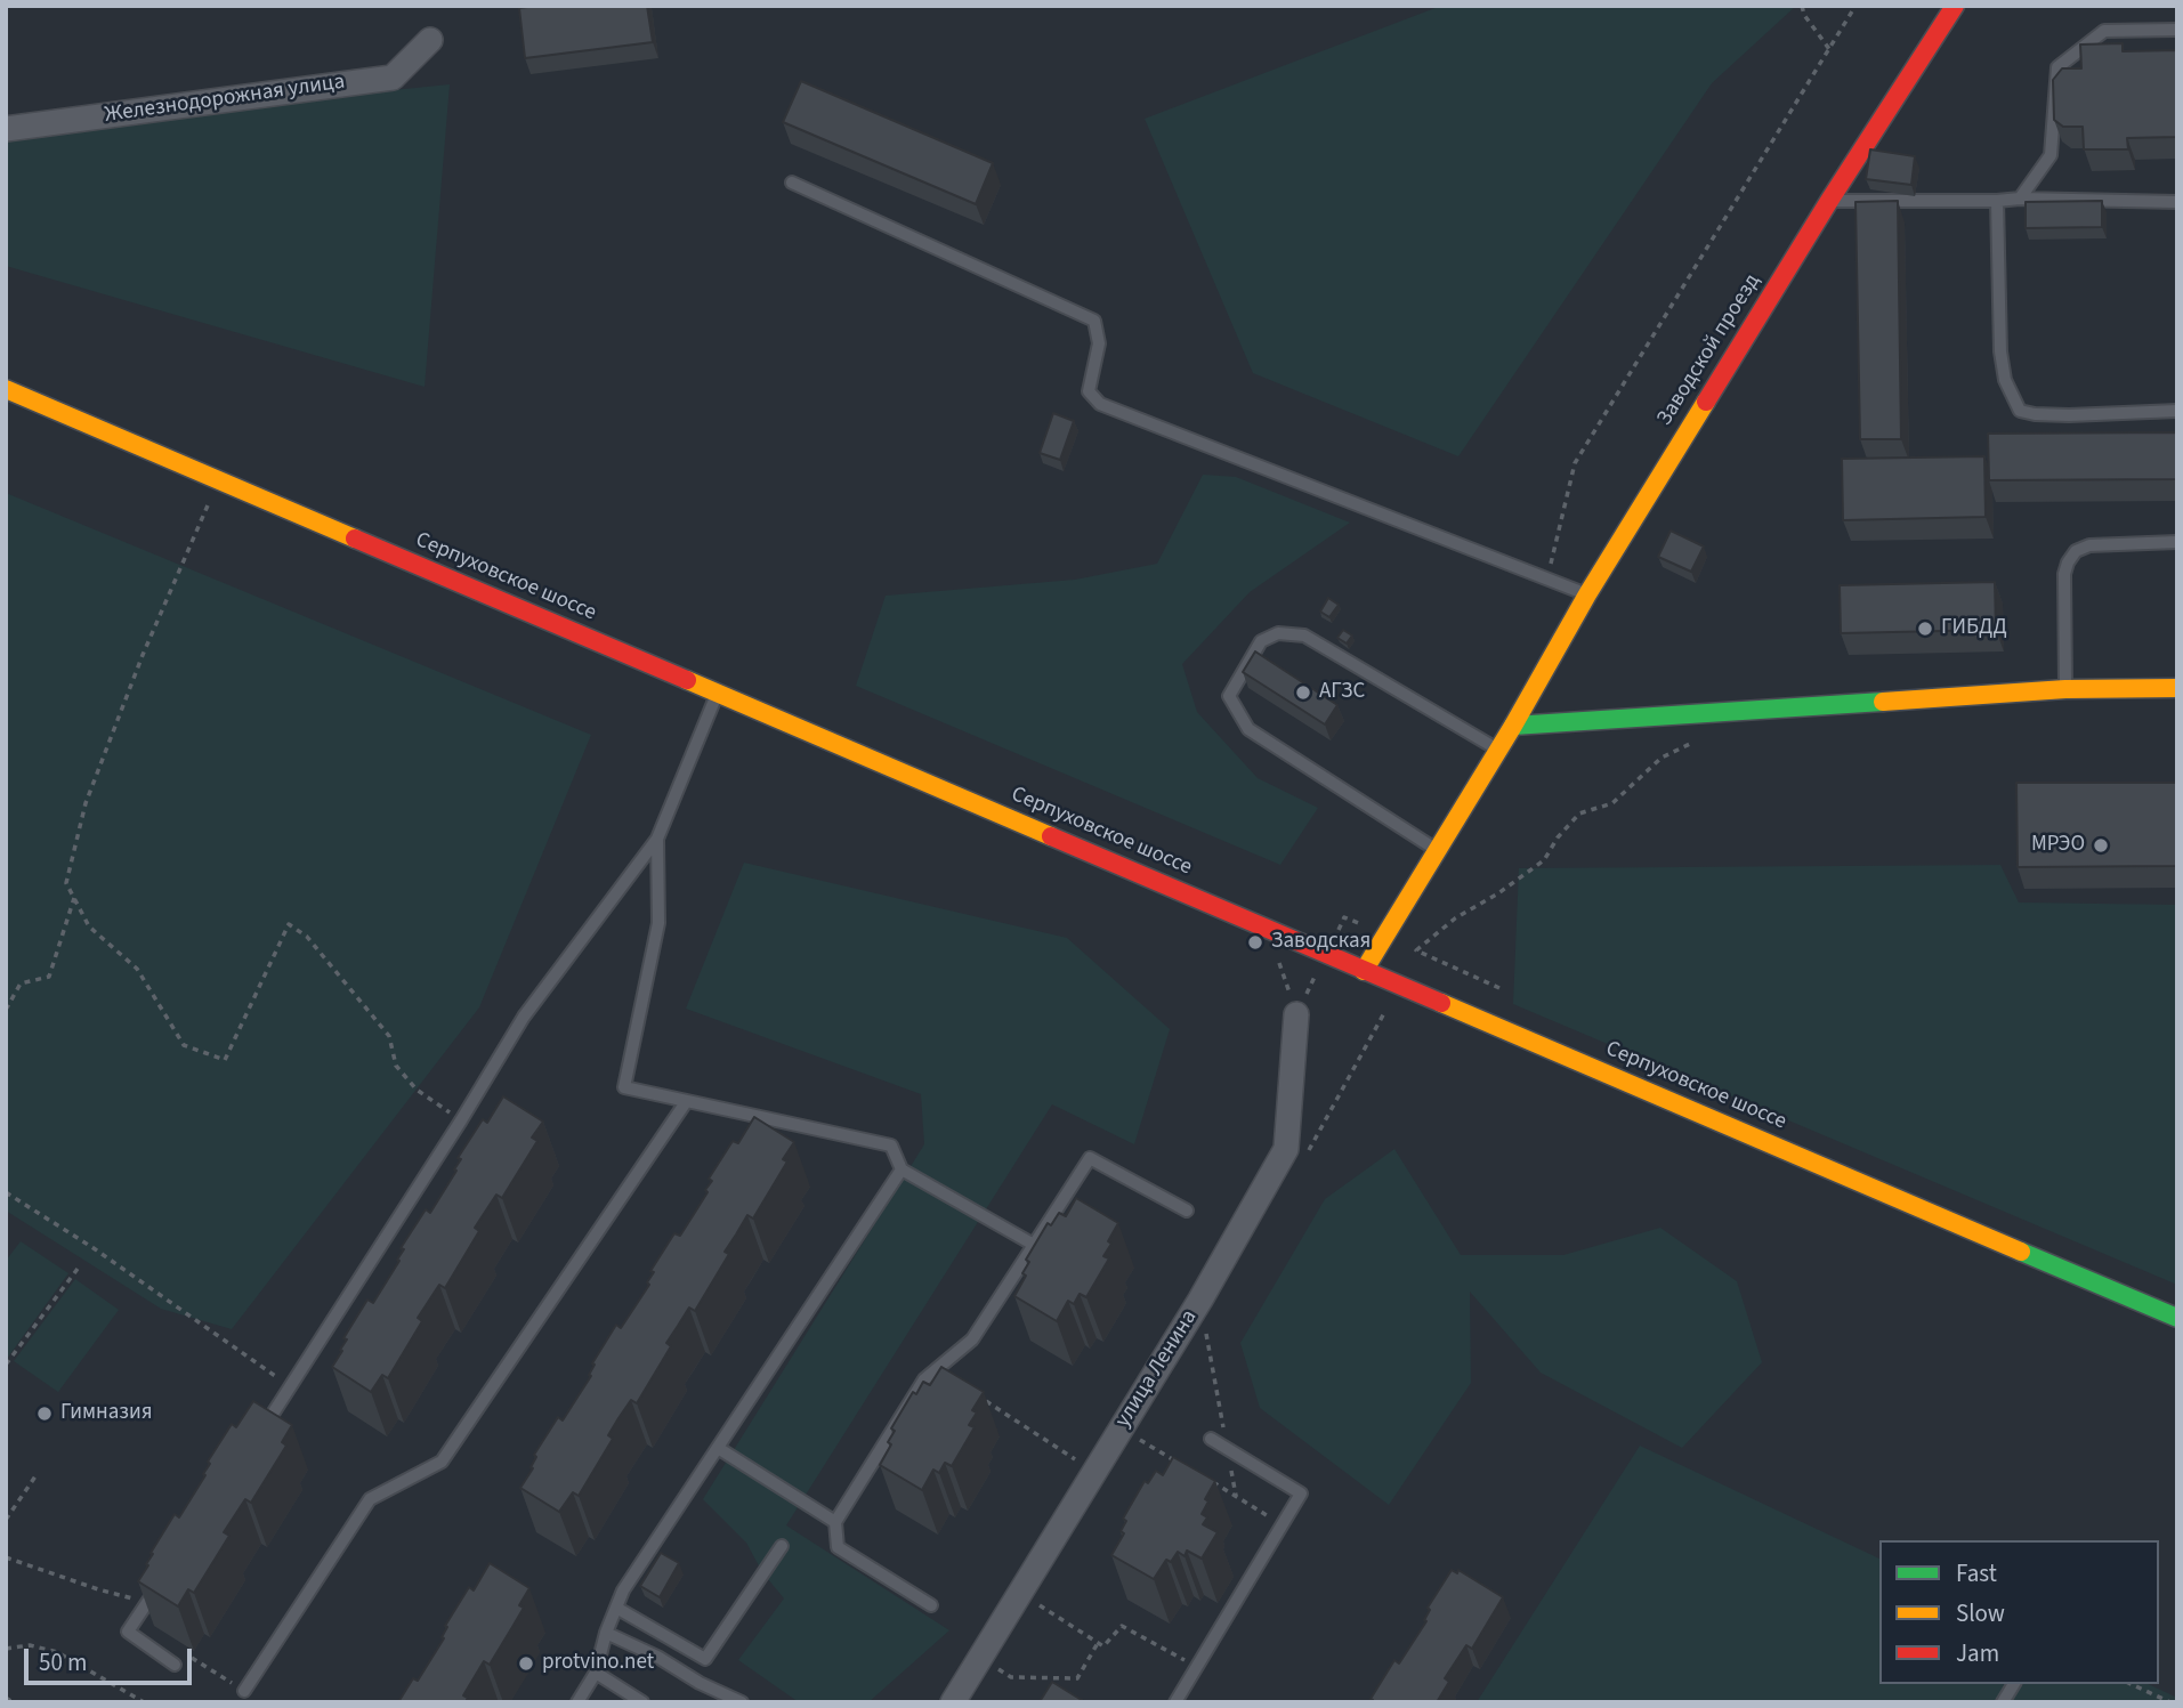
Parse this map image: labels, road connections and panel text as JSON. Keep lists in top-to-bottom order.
{
  "streets": {
    "main road": ["Заводской проезд", "Серпуховское шоссе"],
    "street": ["Железнодорожная улица", "улица Ленина"]
  },
  "crossings": [
    ["Заводской проезд", "Серпуховское шоссе"]
  ],
  "places": [
    "ГИБДД",
    "АГЗС",
    "МРЭО",
    "Заводская",
    "Гимназия",
    "protvino.net"
  ],
  "legend": ["Fast", "Slow", "Jam"],
  "scale_bar": "50 m"
}
